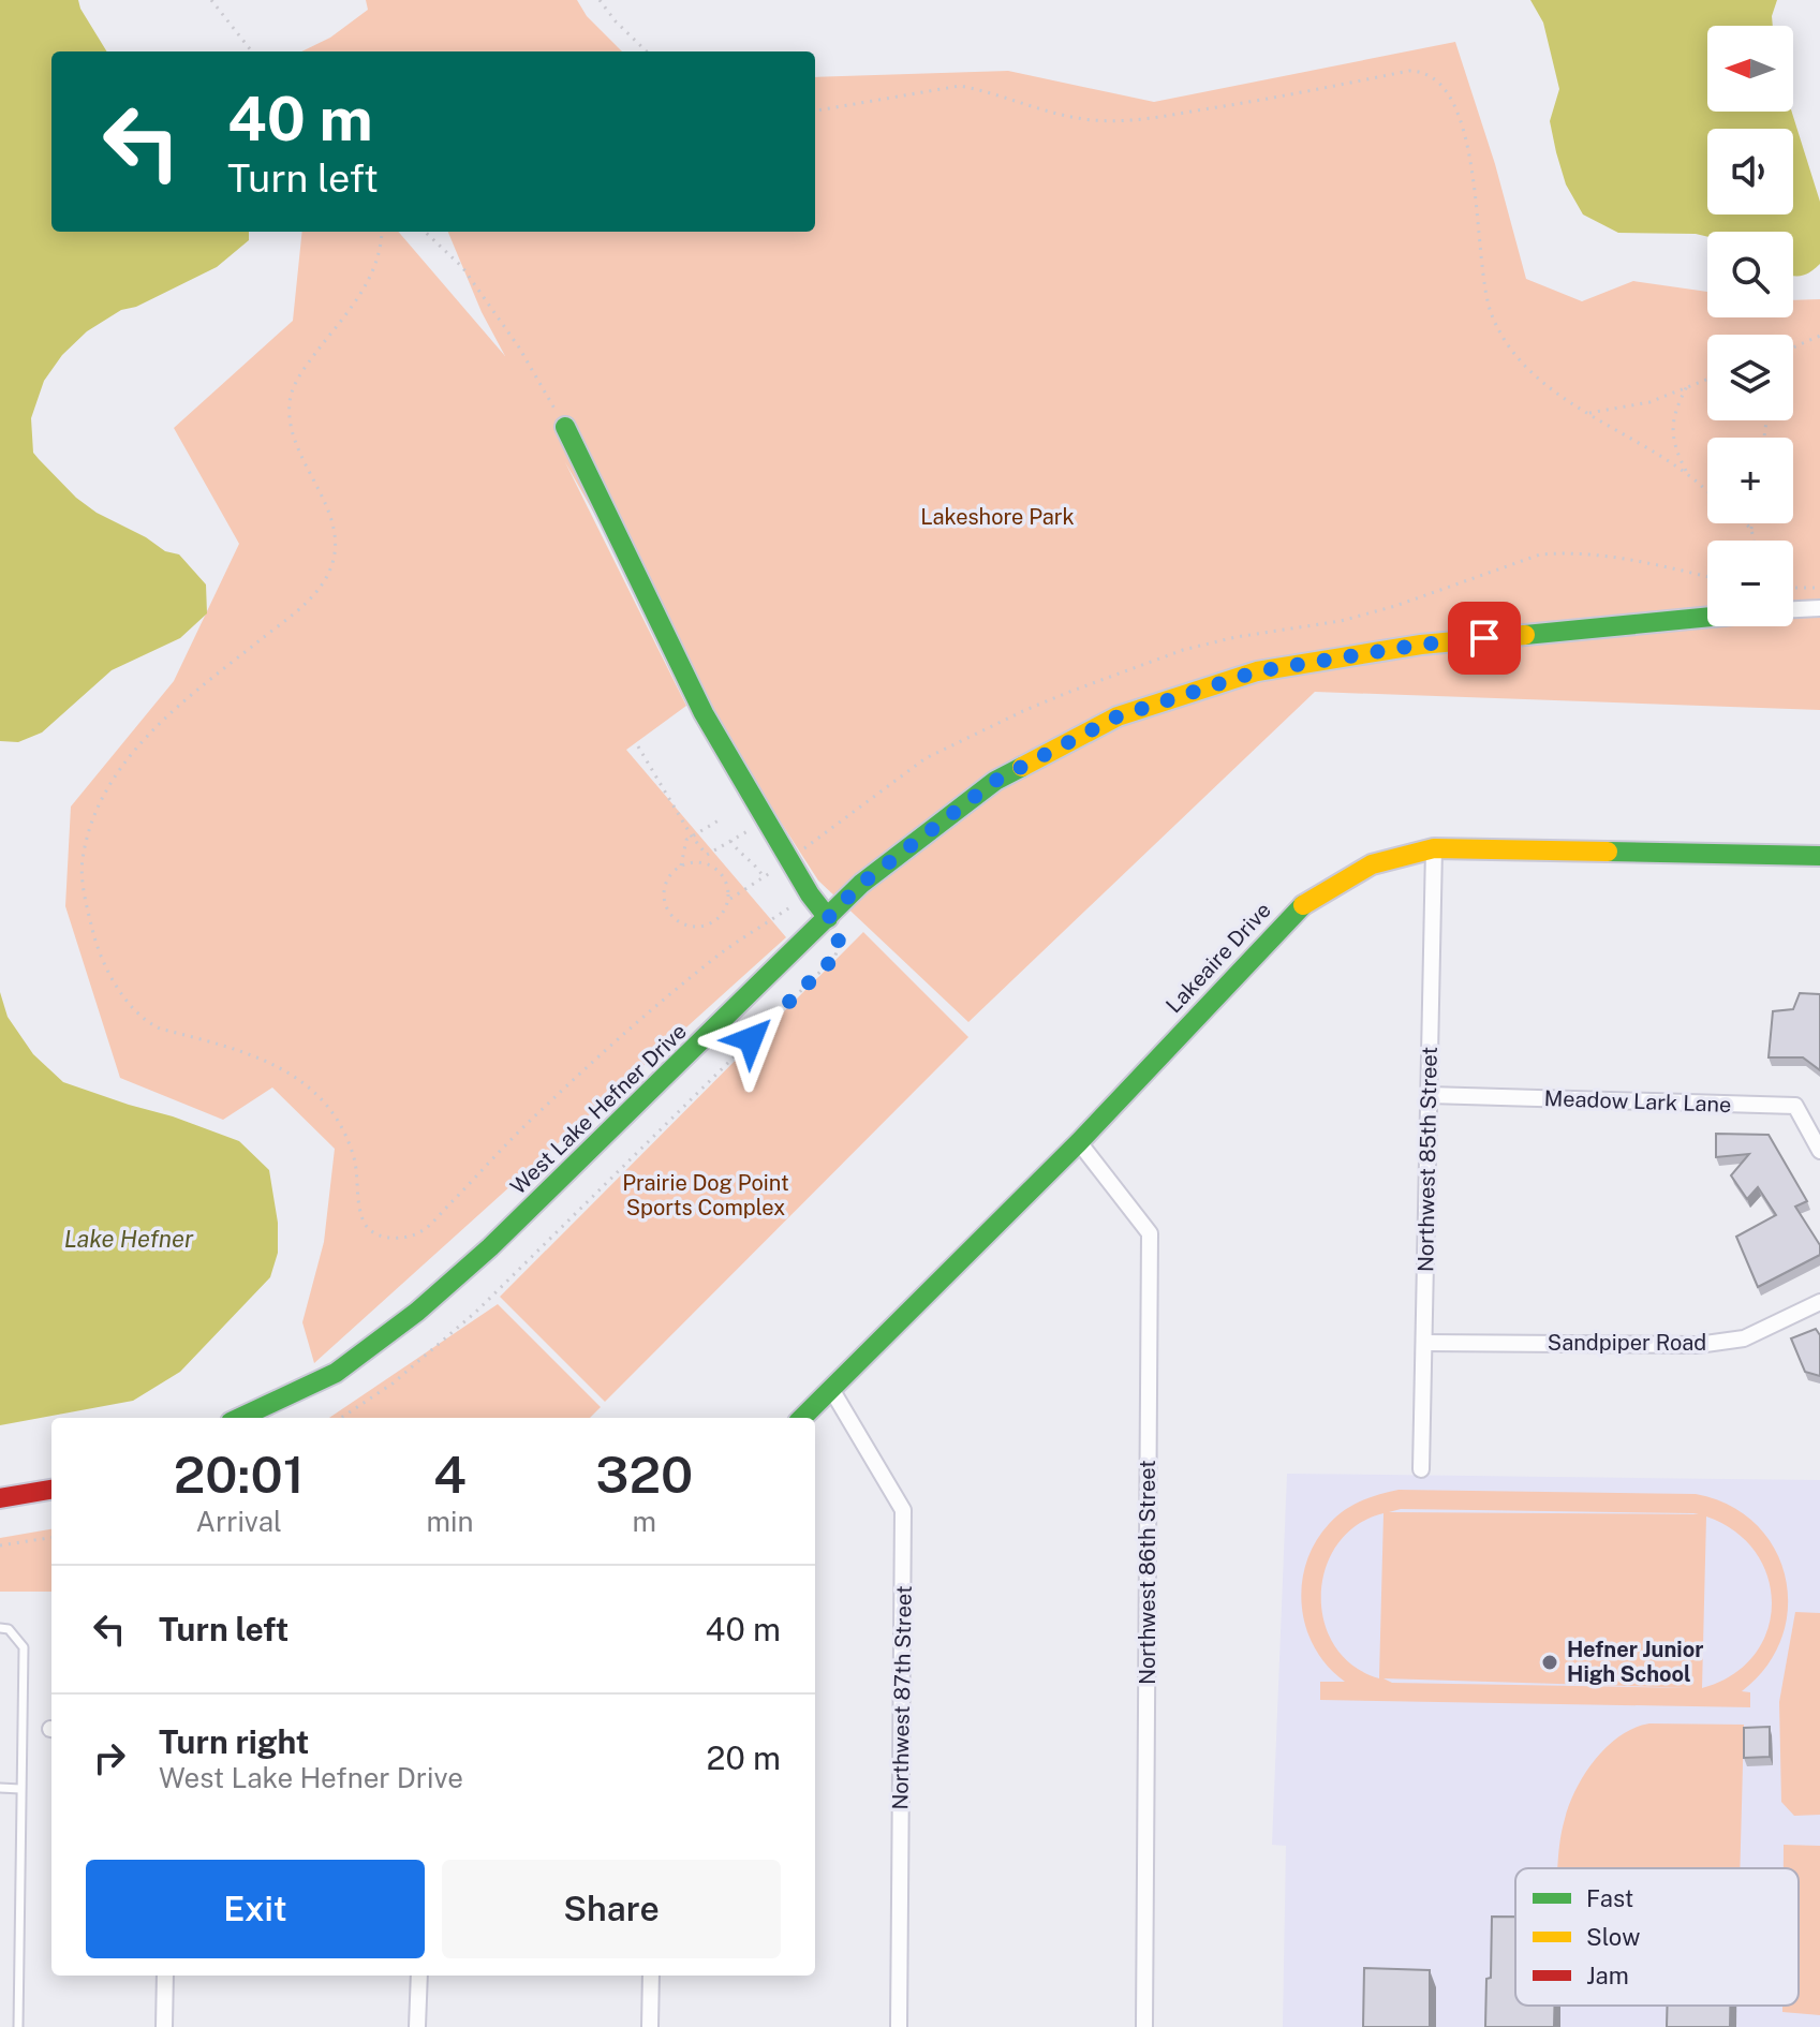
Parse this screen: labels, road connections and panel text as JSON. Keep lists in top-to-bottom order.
{
  "streets": {
    "street": [
      "Lakeaire Drive",
      "Meadow Lark Lane",
      "West Lake Hefner Drive",
      "Northwest 85th Street",
      "Sandpiper Road",
      "Northwest 86th Street",
      "Northwest 87th Street"
    ]
  },
  "crossings": [
    ["Lakeaire Drive", "Northwest 85th Street"],
    ["Lakeaire Drive", "Northwest 86th Street"],
    ["Lakeaire Drive", "Northwest 87th Street"],
    ["Meadow Lark Lane", "Northwest 85th Street"],
    ["Northwest 85th Street", "Sandpiper Road"]
  ],
  "water": ["Lake Hefner"],
  "parks": ["Lakeshore Park", "Prairie Dog Point Sports Complex"],
  "places": ["Hefner Junior High School"],
  "legend": ["Fast", "Slow", "Jam"],
  "north": "left",
  "page": {
    "map_buttons": ["+", "−"],
    "turn": ["40 m", "Turn left"],
    "eta": [
      "20:01",
      "Arrival",
      "4",
      "min",
      "320",
      "m"
    ],
    "list": [
      {
        "name": "Turn left",
        "value": "40 m"
      },
      {
        "name": "Turn right",
        "note": "West Lake Hefner Drive",
        "value": "20 m"
      }
    ],
    "buttons": ["Exit", "Share"]
  }
}
